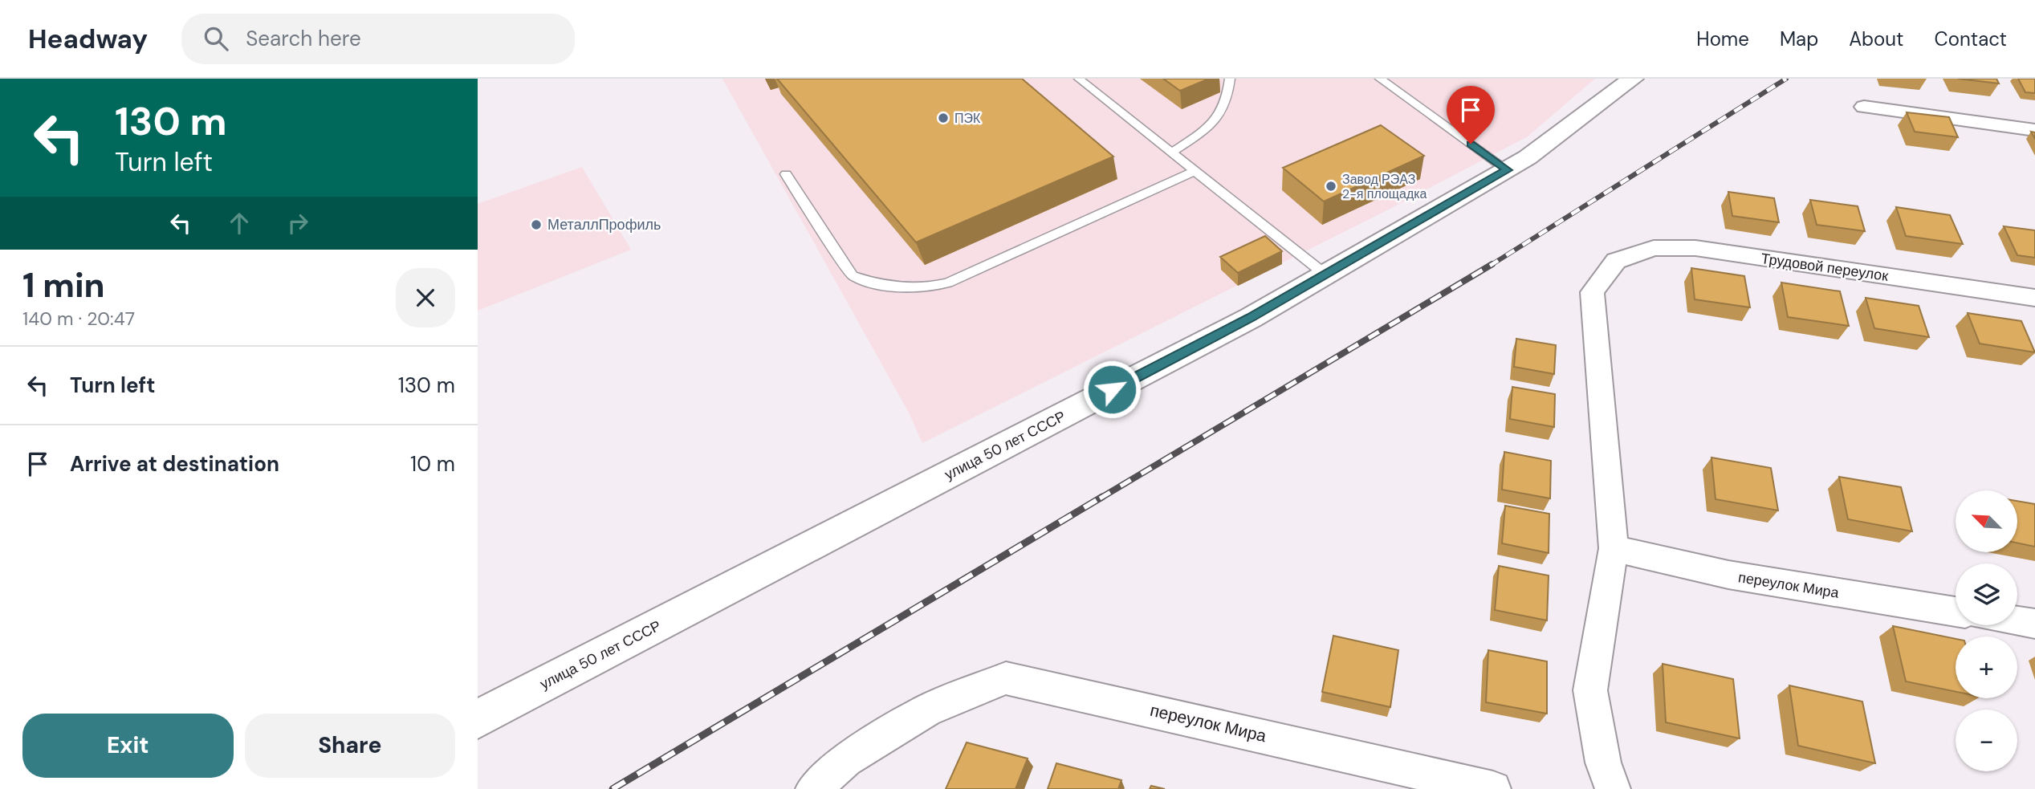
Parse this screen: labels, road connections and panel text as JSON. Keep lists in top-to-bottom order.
{
  "streets": {
    "street": ["Трудовой переулок", "улица 50 лет СССР", "переулок Мира"]
  },
  "crossings": [
    ["Трудовой переулок", "переулок Мира"]
  ],
  "places": ["ПЭК", "Завод РЭАЗ 2-я площадка", "МеталлПрофиль"],
  "north": "top left",
  "page": {
    "header": "Headway",
    "search": "Search here",
    "nav": [
      "Home",
      "Map",
      "About",
      "Contact"
    ],
    "turn": ["130 m", "Turn left"],
    "heading": ["1 min", "140 m · 20:47"],
    "list": [
      {
        "name": "Turn left",
        "value": "130 m"
      },
      {
        "name": "Arrive at destination",
        "value": "10 m"
      }
    ],
    "map_buttons": ["+", "−"],
    "buttons": ["Exit", "Share"]
  }
}
